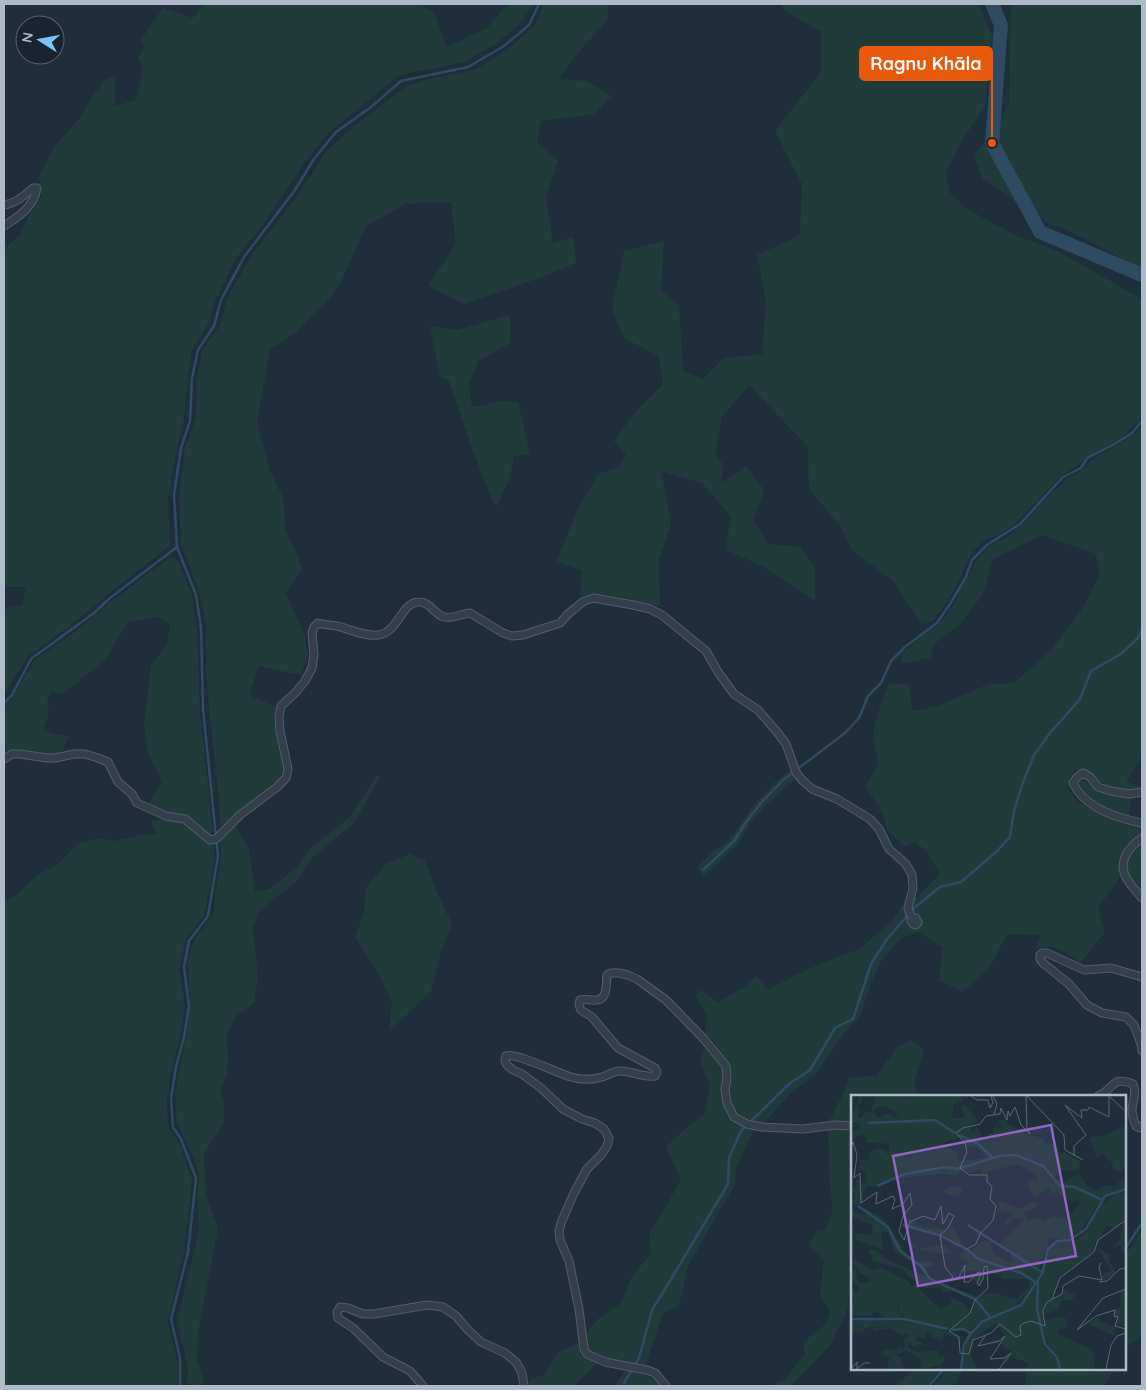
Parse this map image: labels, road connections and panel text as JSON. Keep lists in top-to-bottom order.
{
  "places": ["Ragnu Khāla"],
  "north": "left"
}
